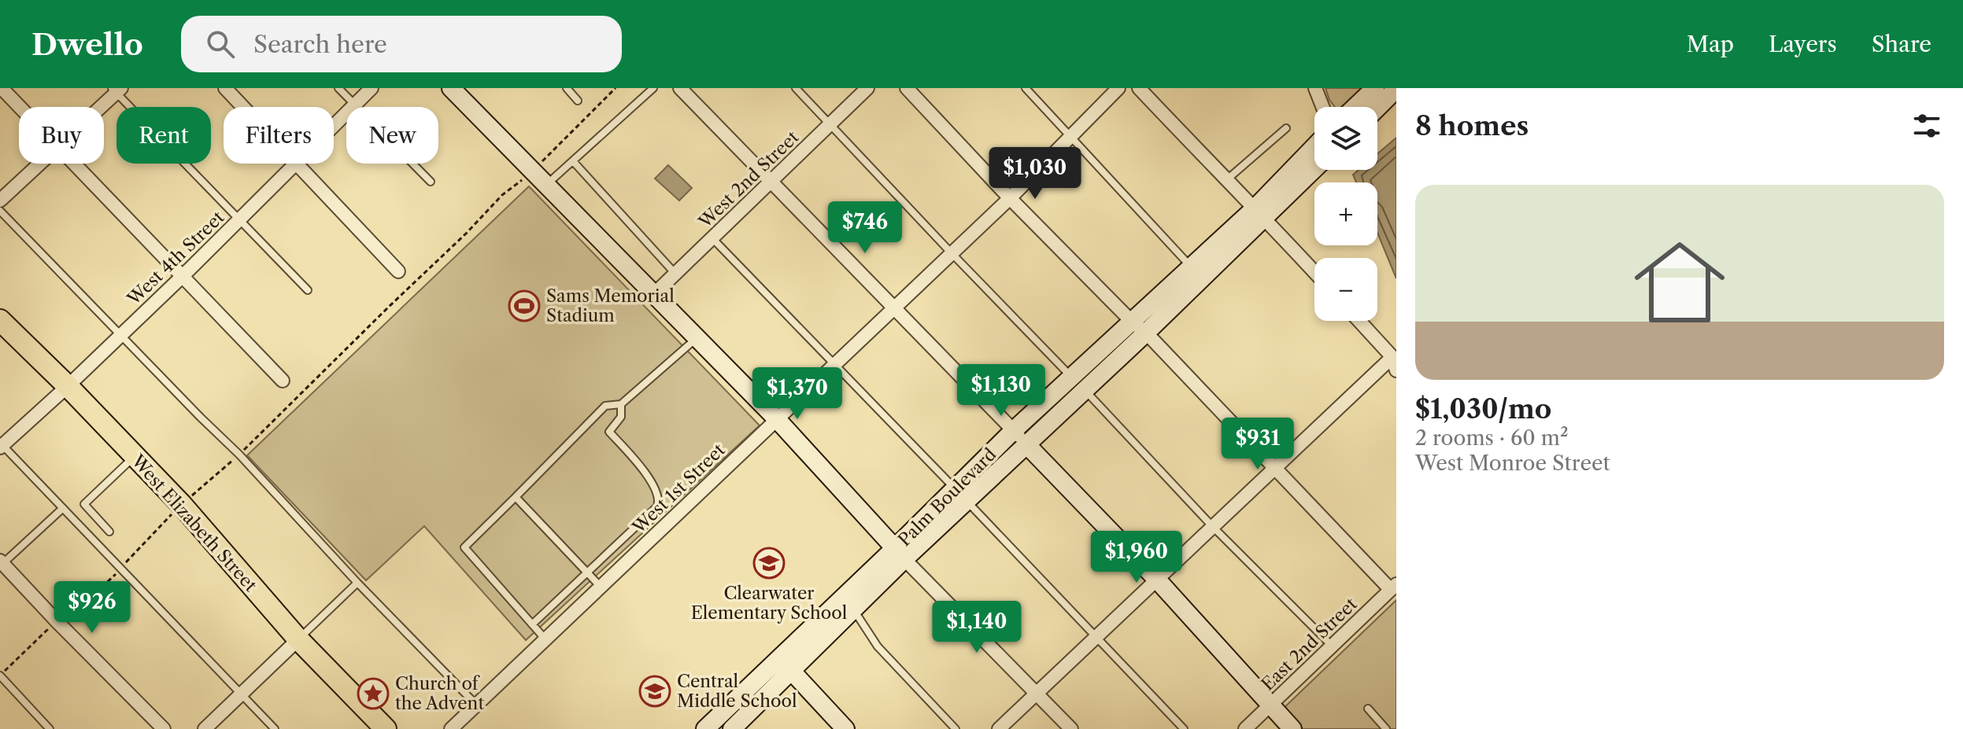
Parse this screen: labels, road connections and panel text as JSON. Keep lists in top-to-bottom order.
{
  "streets": {
    "main road": ["Palm Boulevard", "West Elizabeth Street"],
    "street": [
      "West 2nd Street",
      "West 4th Street",
      "West 1st Street",
      "East 2nd Street"
    ]
  },
  "crossings": [
    ["West 4th Street", "West Elizabeth Street"]
  ],
  "places": {
    "sports": ["Sams Memorial Stadium"],
    "school or university": ["Clearwater Elementary School", "Central Middle School"],
    "place": ["Church of the Advent"]
  },
  "page": {
    "header": "Dwello",
    "search": "Search here",
    "nav": ["Map", "Layers", "Share"],
    "heading": "8 homes",
    "map_buttons": ["+", "−"],
    "chip": [
      "Buy",
      "Rent",
      "Filters",
      "New"
    ],
    "price": [
      "$1,030",
      "$746",
      "$1,130",
      "$1,370",
      "$931",
      "$1,960",
      "$926",
      "$1,140"
    ],
    "list": [
      {
        "name": "$1,030/mo",
        "note": "2 rooms · 60 m² · West Monroe Street"
      }
    ]
  }
}
